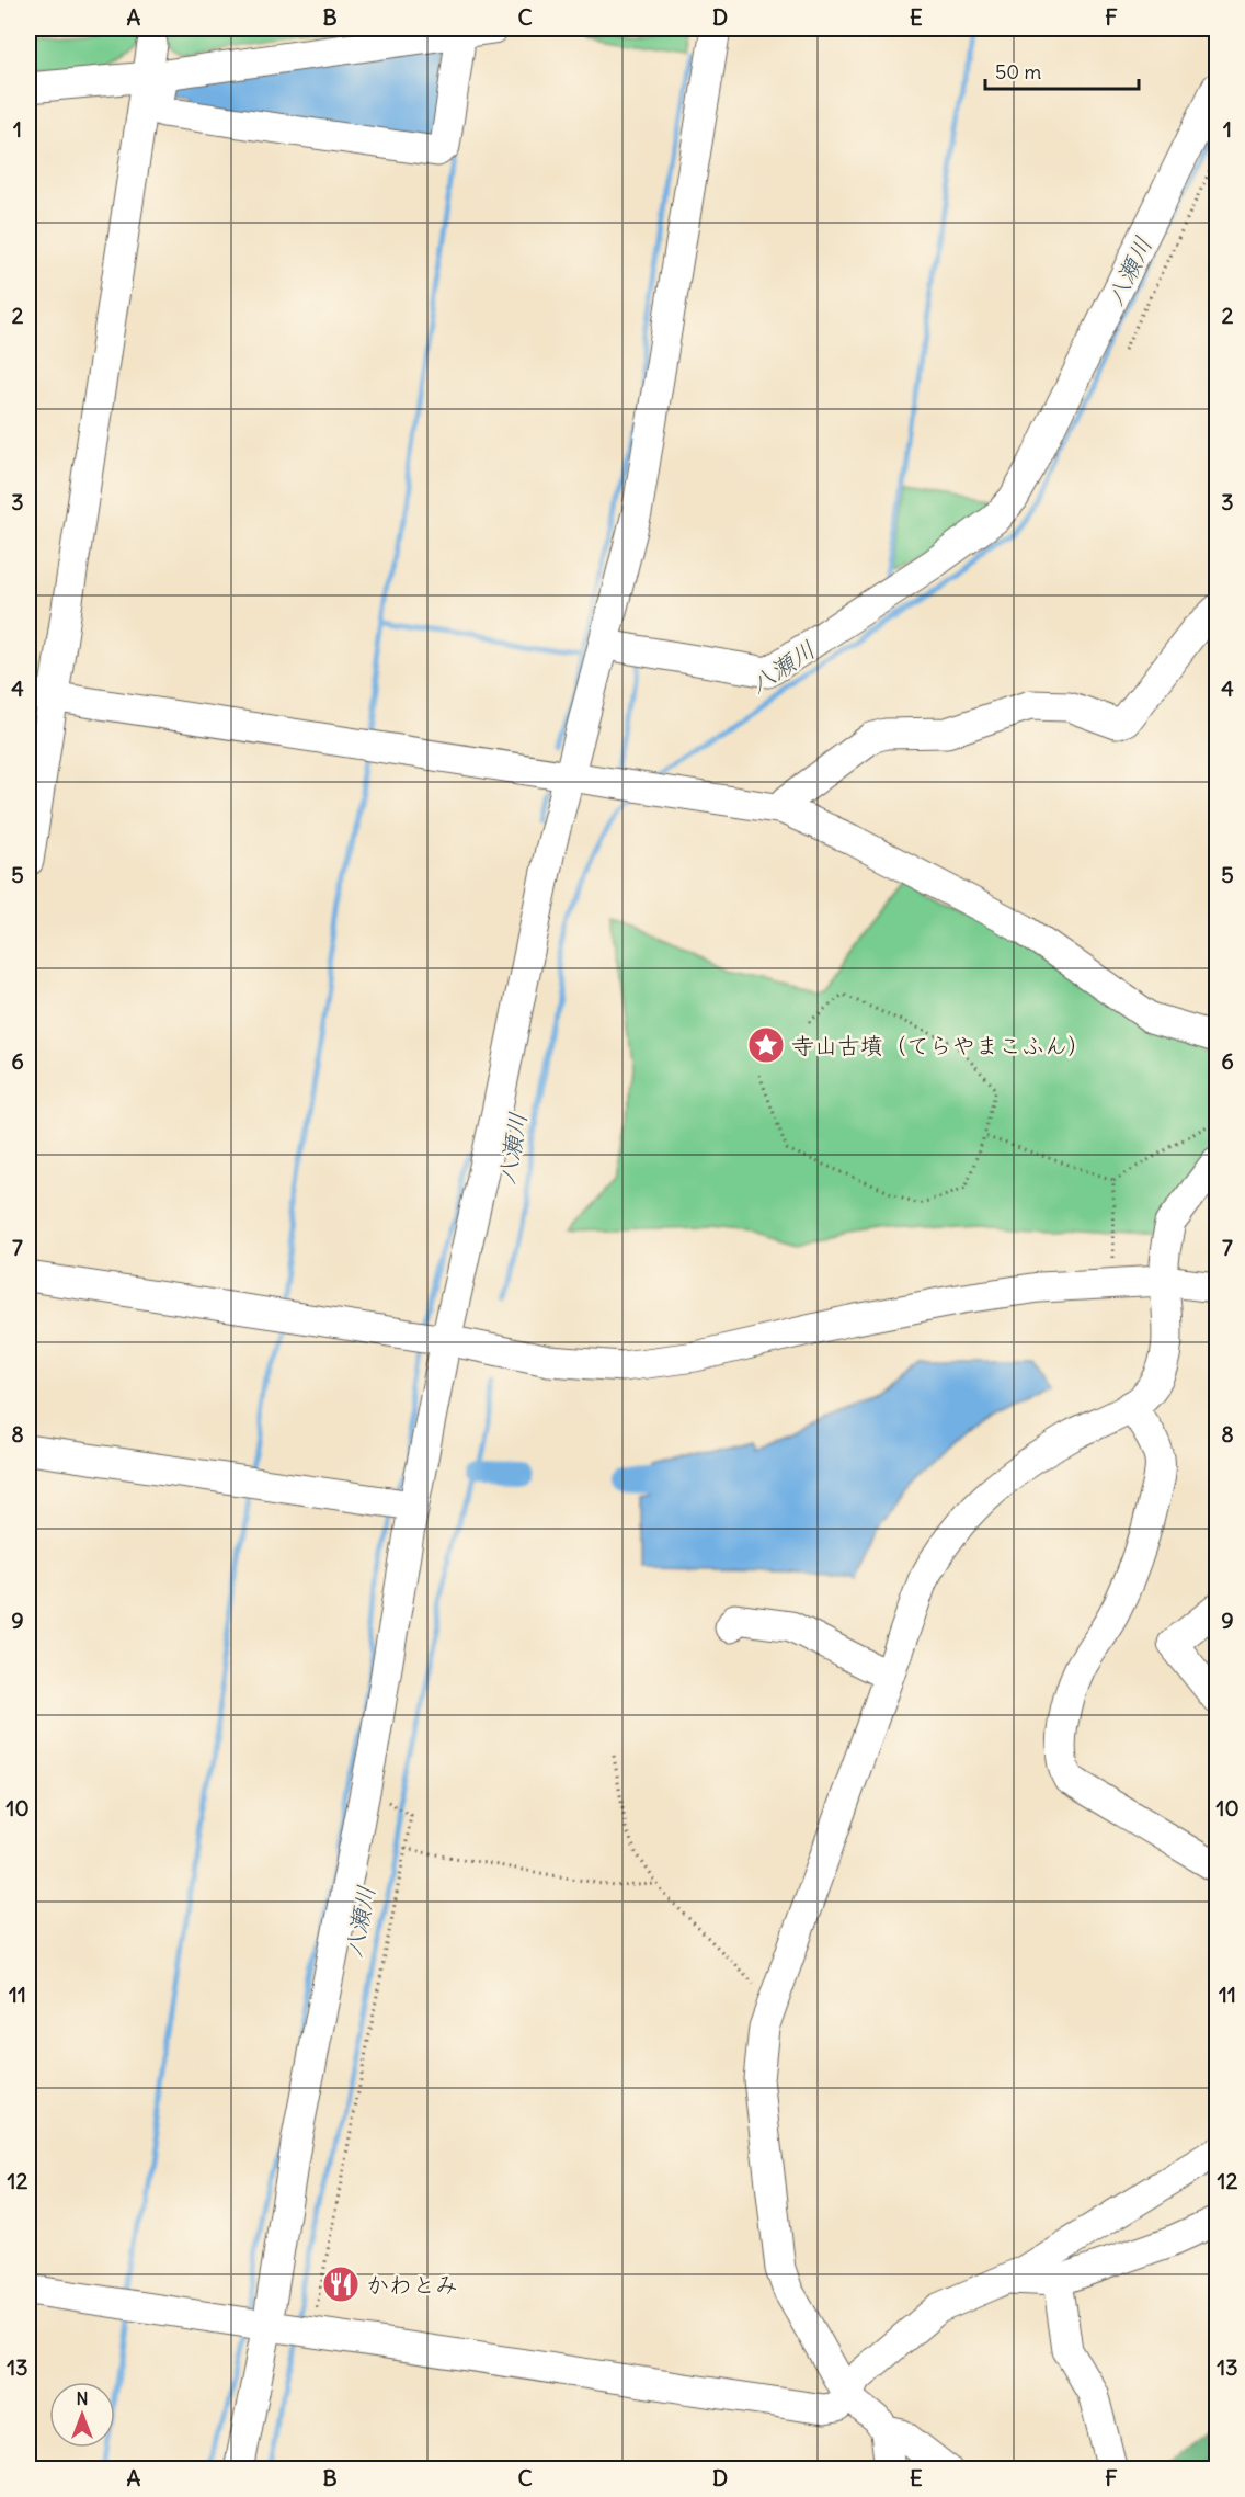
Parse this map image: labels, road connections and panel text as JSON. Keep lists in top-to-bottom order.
{
  "water": ["八瀬川"],
  "places": {
    "place": ["寺山古墳（てらやまこふん）"],
    "restaurant": ["かわとみ"]
  },
  "scale_bar": "50 m",
  "north": "top",
  "grid": {
    "columns": [
      "A",
      "B",
      "C",
      "D",
      "E",
      "F"
    ],
    "rows": [
      "1",
      "2",
      "3",
      "4",
      "5",
      "6",
      "7",
      "8",
      "9",
      "10",
      "11",
      "12",
      "13"
    ]
  }
}
